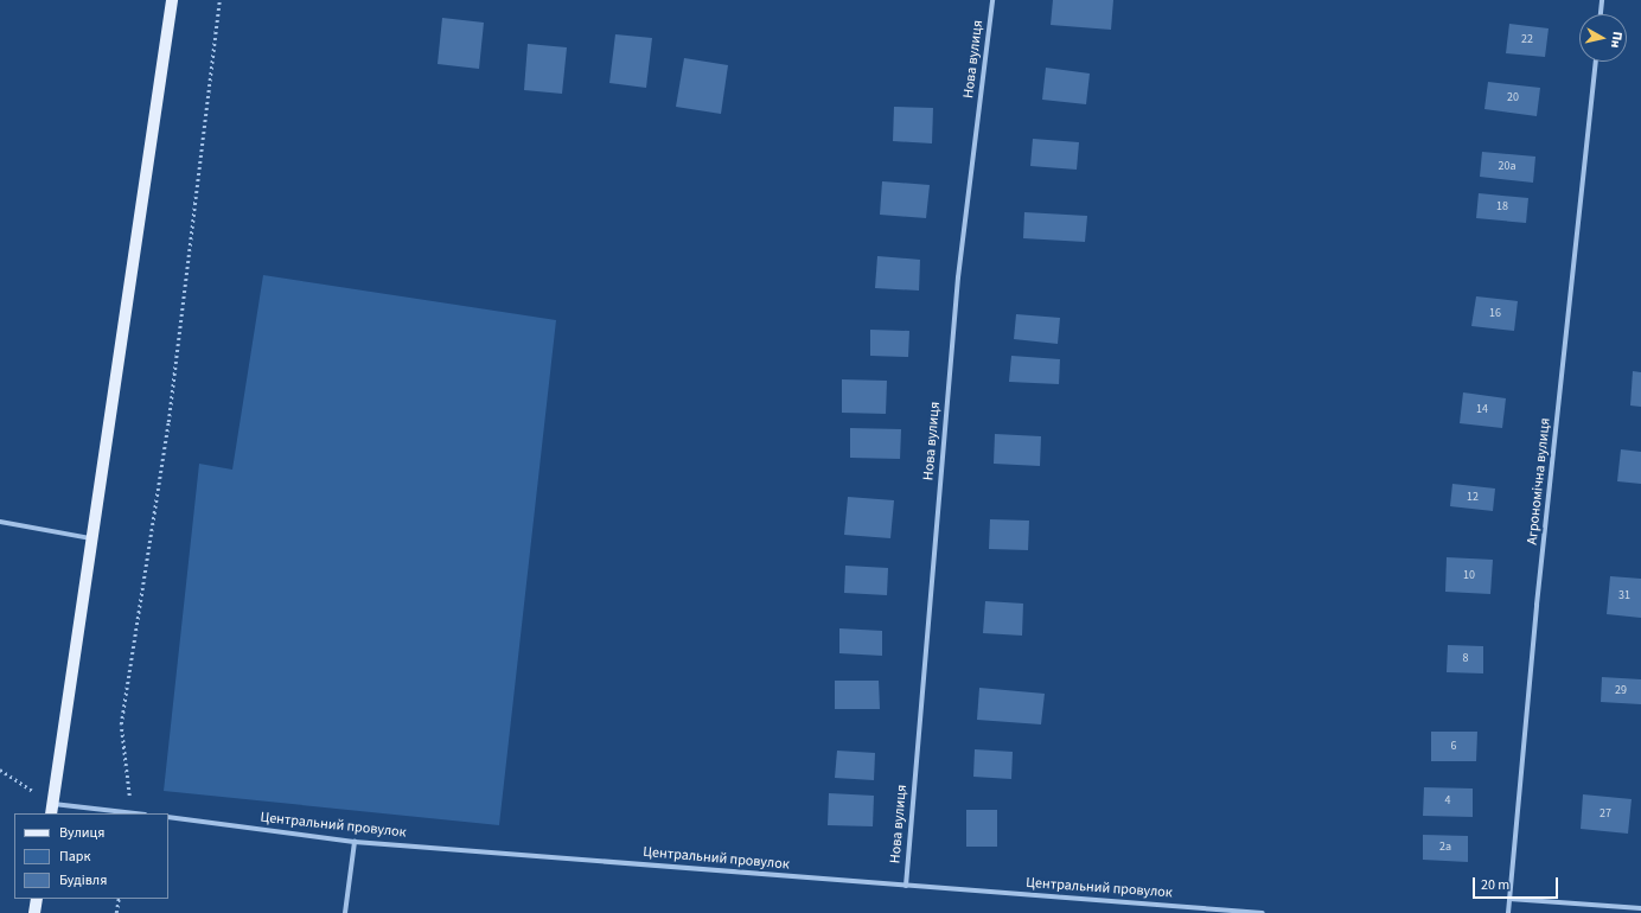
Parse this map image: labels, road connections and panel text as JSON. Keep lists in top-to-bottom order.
{
  "streets": {
    "street": ["Нова вулиця", "Агрономічна вулиця", "Центральний провулок"]
  },
  "crossings": [
    ["Нова вулиця", "Центральний провулок"]
  ],
  "house_numbers": [
    "22",
    "20",
    "20а",
    "18",
    "16",
    "14",
    "12",
    "10",
    "31",
    "8",
    "29",
    "6",
    "4",
    "27",
    "2а"
  ],
  "legend": ["Вулиця", "Парк", "Будівля"],
  "scale_bar": "20 m",
  "north": "right"
}
